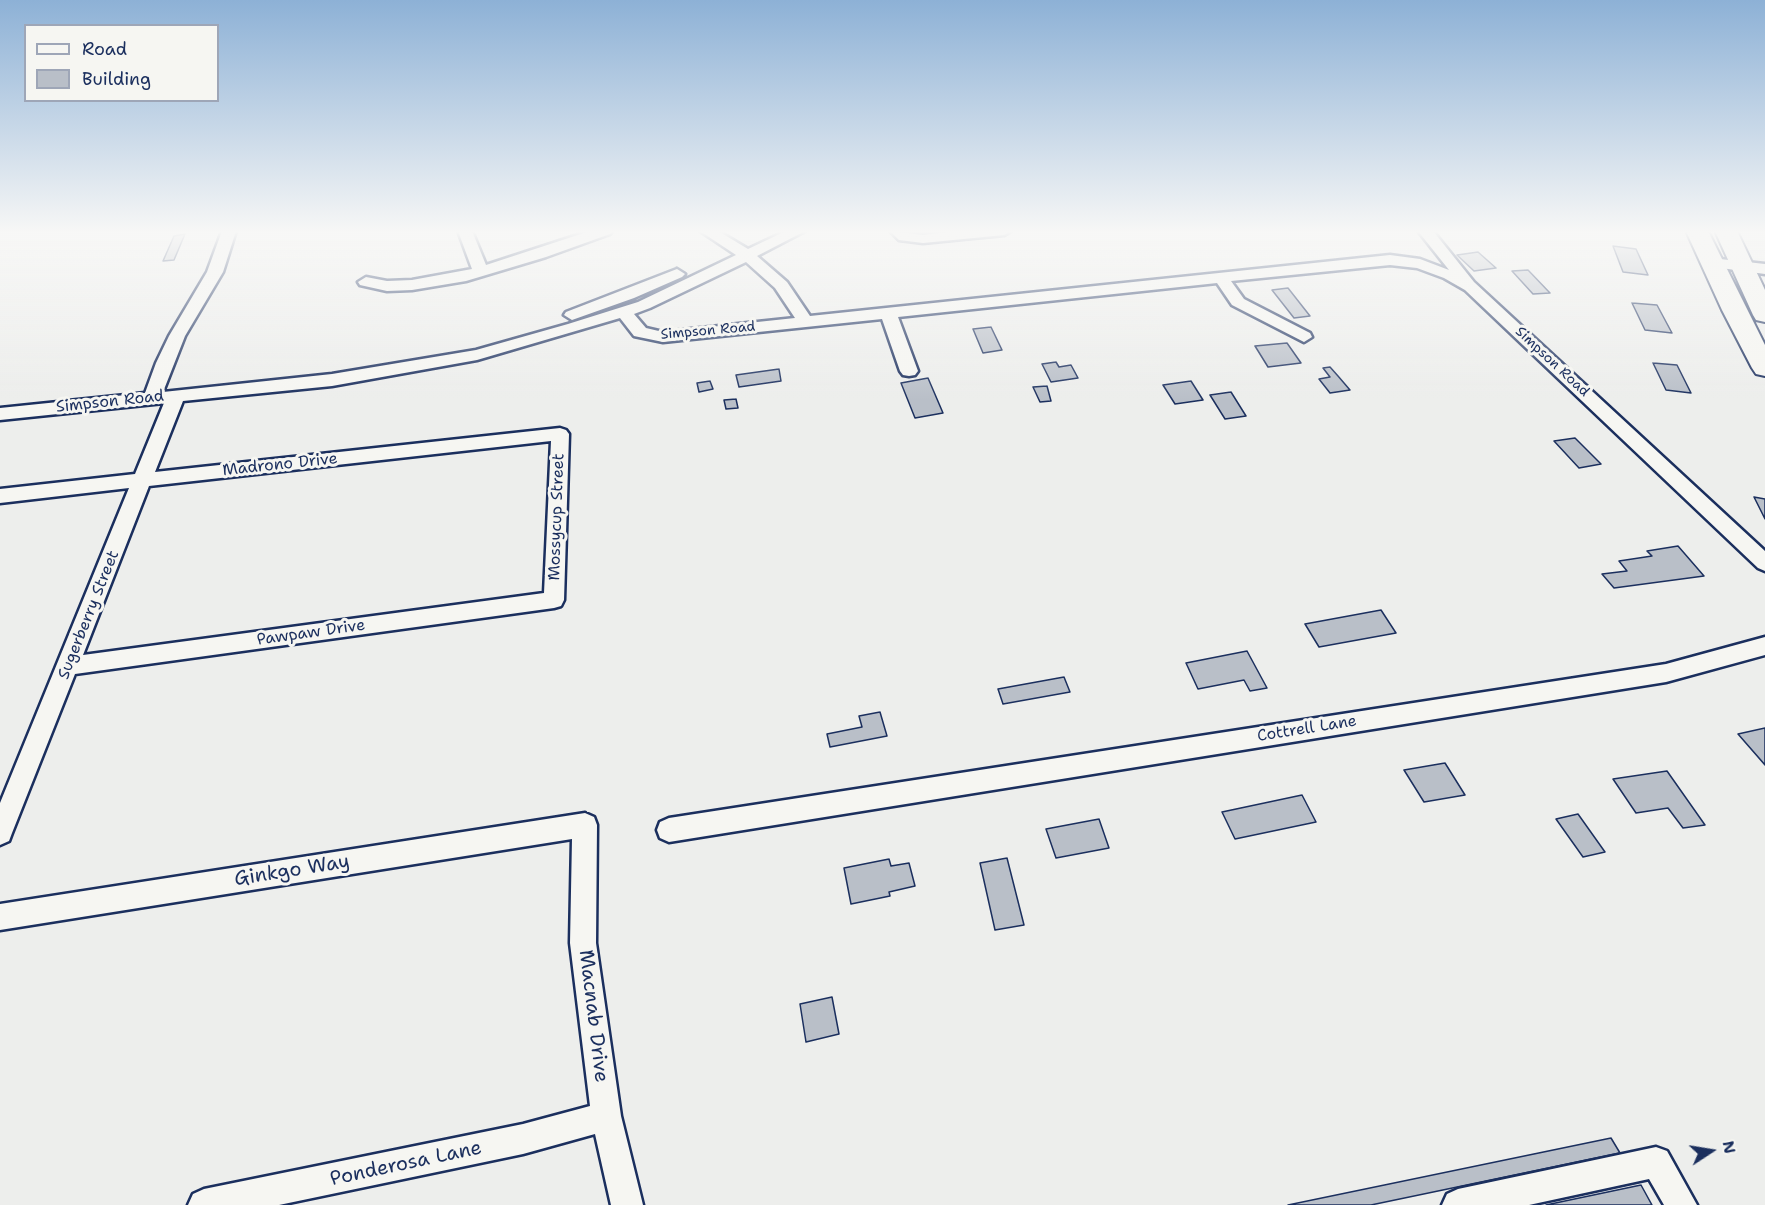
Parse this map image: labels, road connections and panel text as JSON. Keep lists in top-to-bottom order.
{
  "streets": {
    "street": [
      "Simpson Road",
      "Madrono Drive",
      "Mossycup Street",
      "Sugerberry Street",
      "Pawpaw Drive",
      "Cottrell Lane",
      "Ginkgo Way",
      "Macnab Drive",
      "Ponderosa Lane"
    ]
  },
  "crossings": [
    ["Simpson Road", "Sugerberry Street"],
    ["Madrono Drive", "Mossycup Street"],
    ["Madrono Drive", "Sugerberry Street"],
    ["Mossycup Street", "Pawpaw Drive"],
    ["Sugerberry Street", "Pawpaw Drive"],
    ["Ginkgo Way", "Macnab Drive"],
    ["Macnab Drive", "Ponderosa Lane"]
  ],
  "legend": ["Road", "Building"],
  "north": "right"
}
